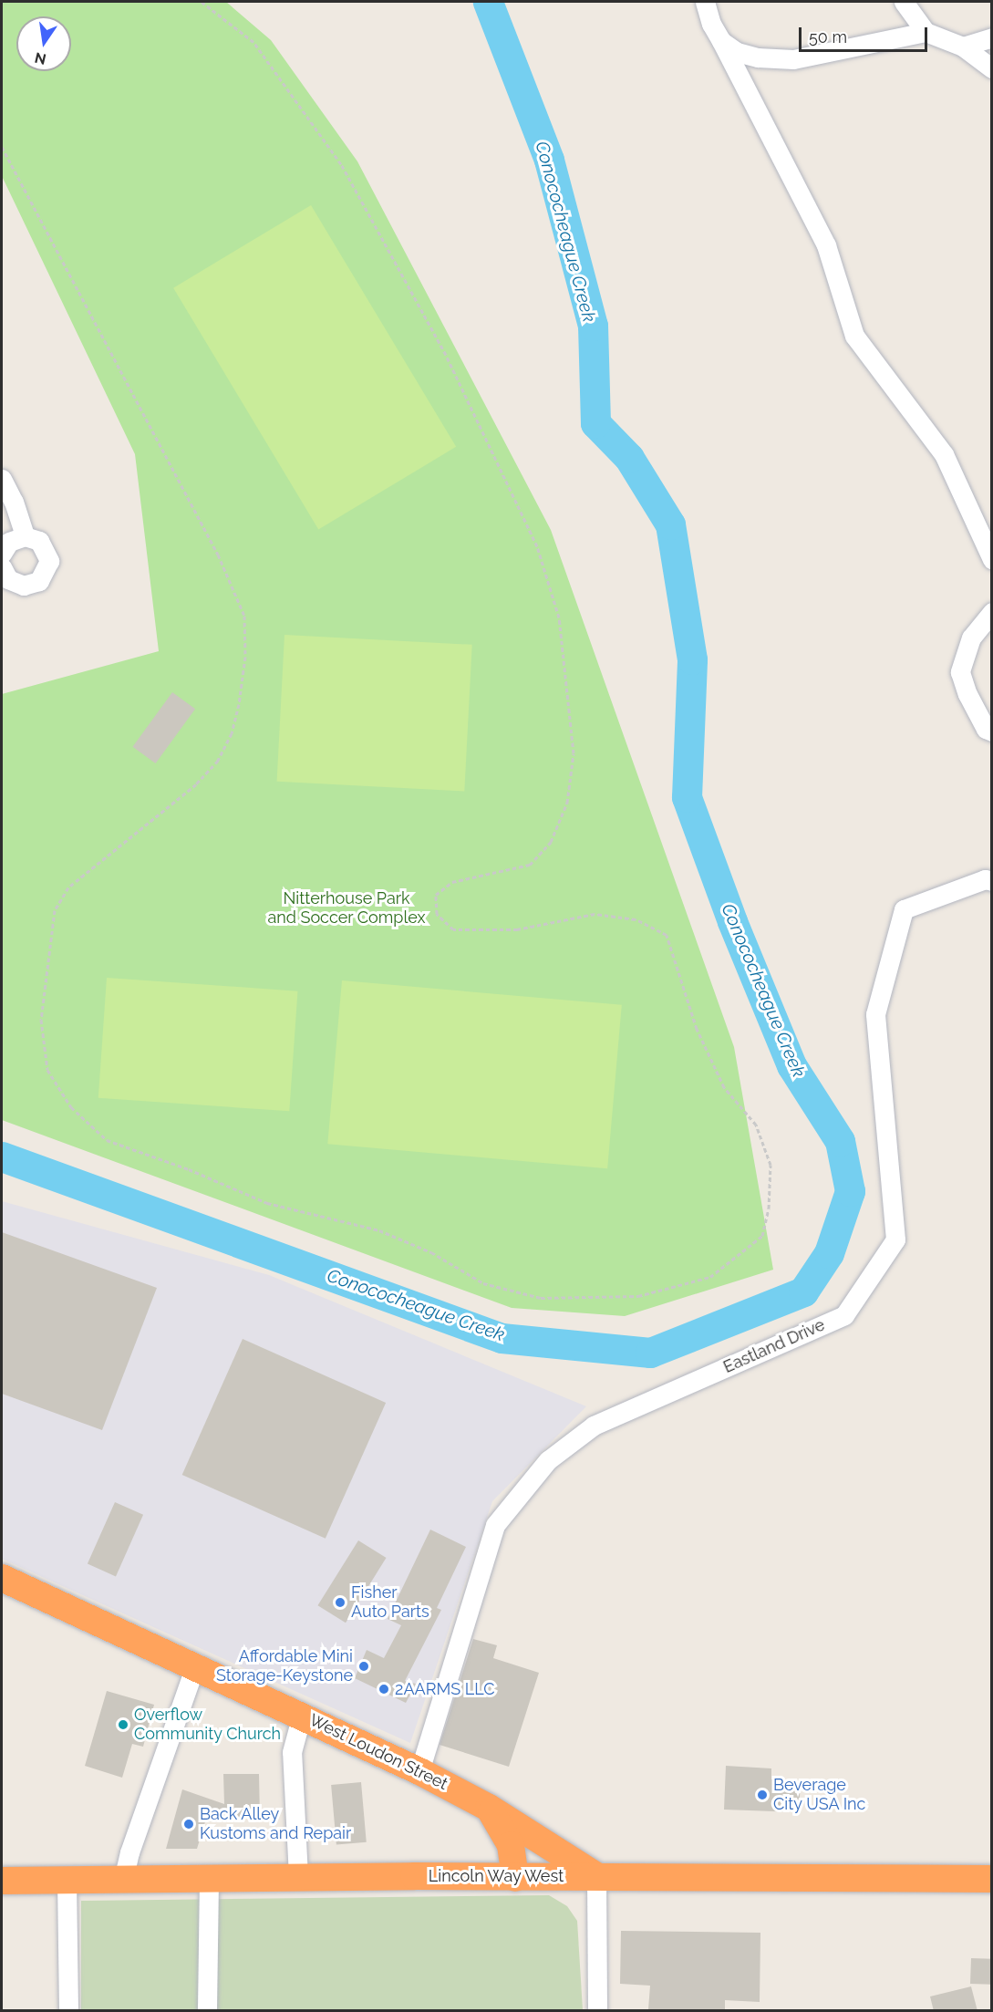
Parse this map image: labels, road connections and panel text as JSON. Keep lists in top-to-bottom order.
{
  "streets": {
    "highway": ["West Loudon Street", "Lincoln Way West"],
    "street": ["Eastland Drive"]
  },
  "crossings": [
    ["Eastland Drive", "West Loudon Street"],
    ["West Loudon Street", "Lincoln Way West"]
  ],
  "water": ["Conococheague Creek"],
  "parks": ["Nitterhouse Park and Soccer Complex"],
  "places": [
    "Fisher Auto Parts",
    "Affordable Mini Storage-Keystone",
    "2AARMS LLC",
    "Overflow Community Church",
    "Beverage City USA Inc",
    "Back Alley Kustoms and Repair"
  ],
  "scale_bar": "50 m",
  "north": "bottom"
}
